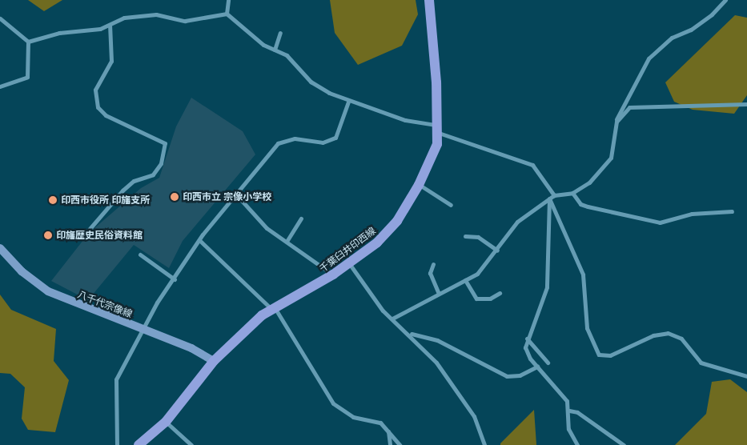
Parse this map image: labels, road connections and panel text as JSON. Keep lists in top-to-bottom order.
{
  "streets": {
    "main road": ["千葉臼井印西線", "八千代宗像線"]
  },
  "crossings": [
    ["千葉臼井印西線", "八千代宗像線"]
  ],
  "places": ["印西市立 宗像小学校", "印西市役所 印旛支所", "印旛歴史民俗資料館"]
}
